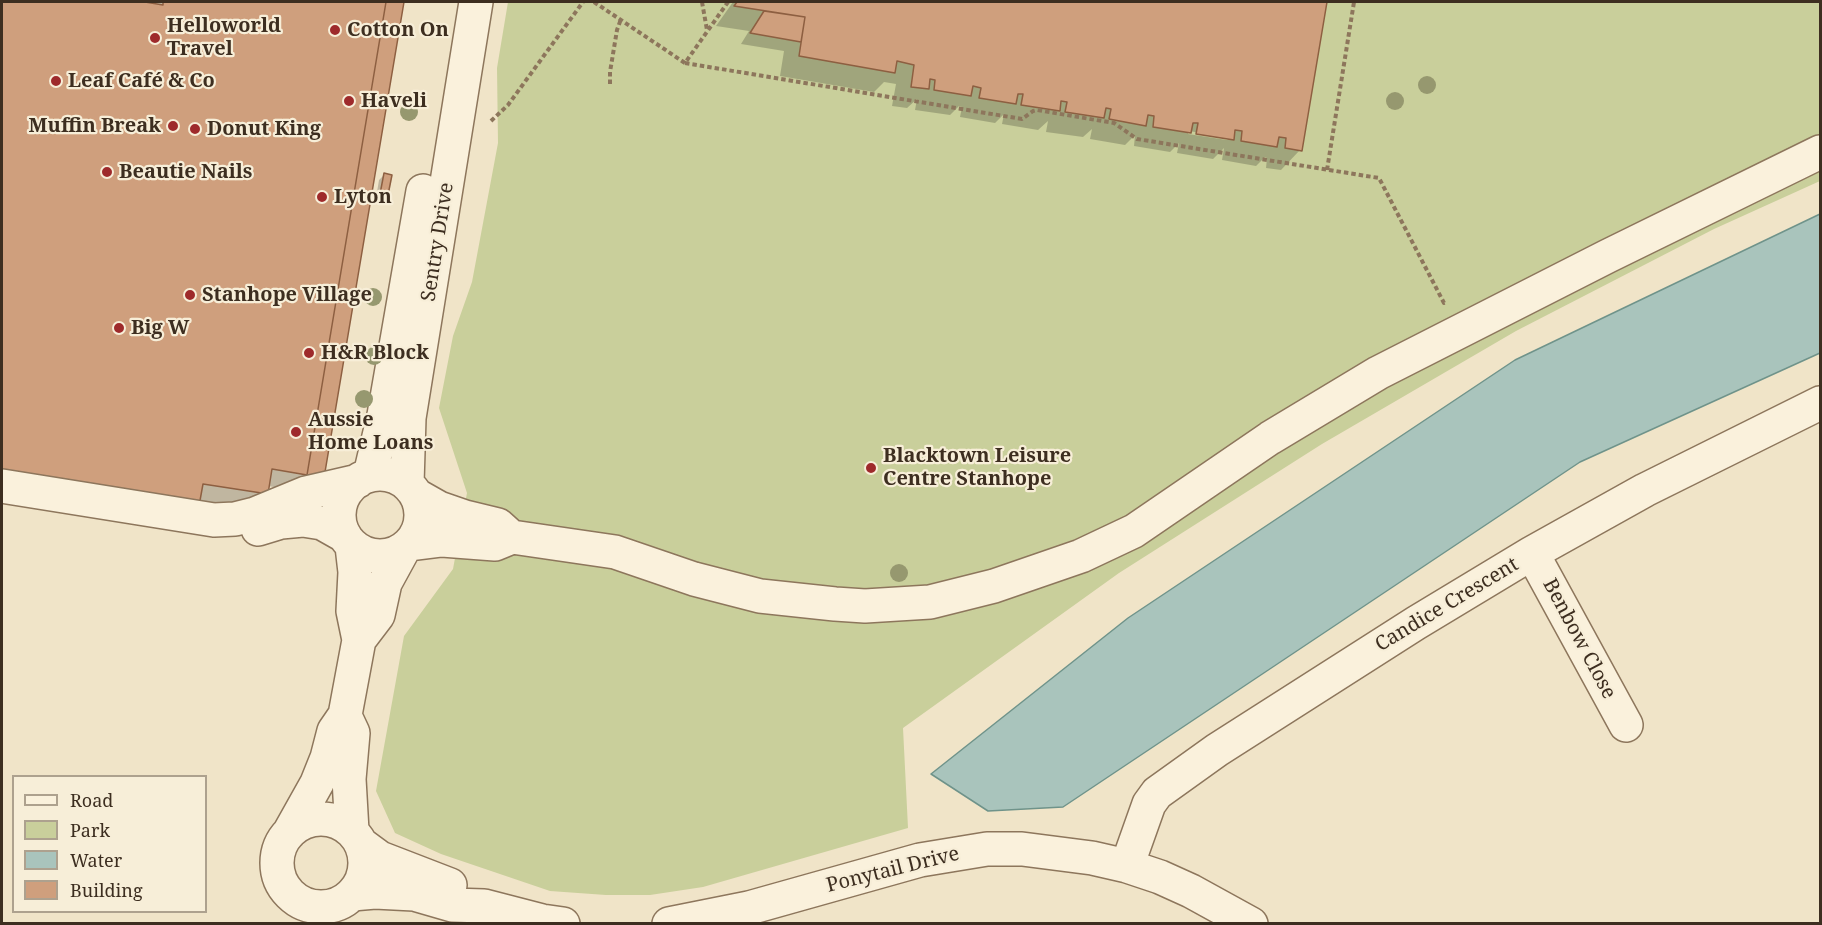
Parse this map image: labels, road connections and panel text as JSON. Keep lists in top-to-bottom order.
{
  "streets": {
    "street": [
      "Sentry Drive",
      "Candice Crescent",
      "Benbow Close",
      "Ponytail Drive"
    ]
  },
  "crossings": [
    ["Candice Crescent", "Benbow Close"],
    ["Candice Crescent", "Ponytail Drive"]
  ],
  "places": [
    "Cotton On",
    "Helloworld Travel",
    "Leaf Café & Co",
    "Haveli",
    "Muffin Break",
    "Donut King",
    "Beautie Nails",
    "Lyton",
    "Stanhope Village",
    "Big W",
    "H&R Block",
    "Aussie Home Loans",
    "Blacktown Leisure Centre Stanhope"
  ],
  "legend": [
    "Road",
    "Park",
    "Water",
    "Building"
  ]
}
